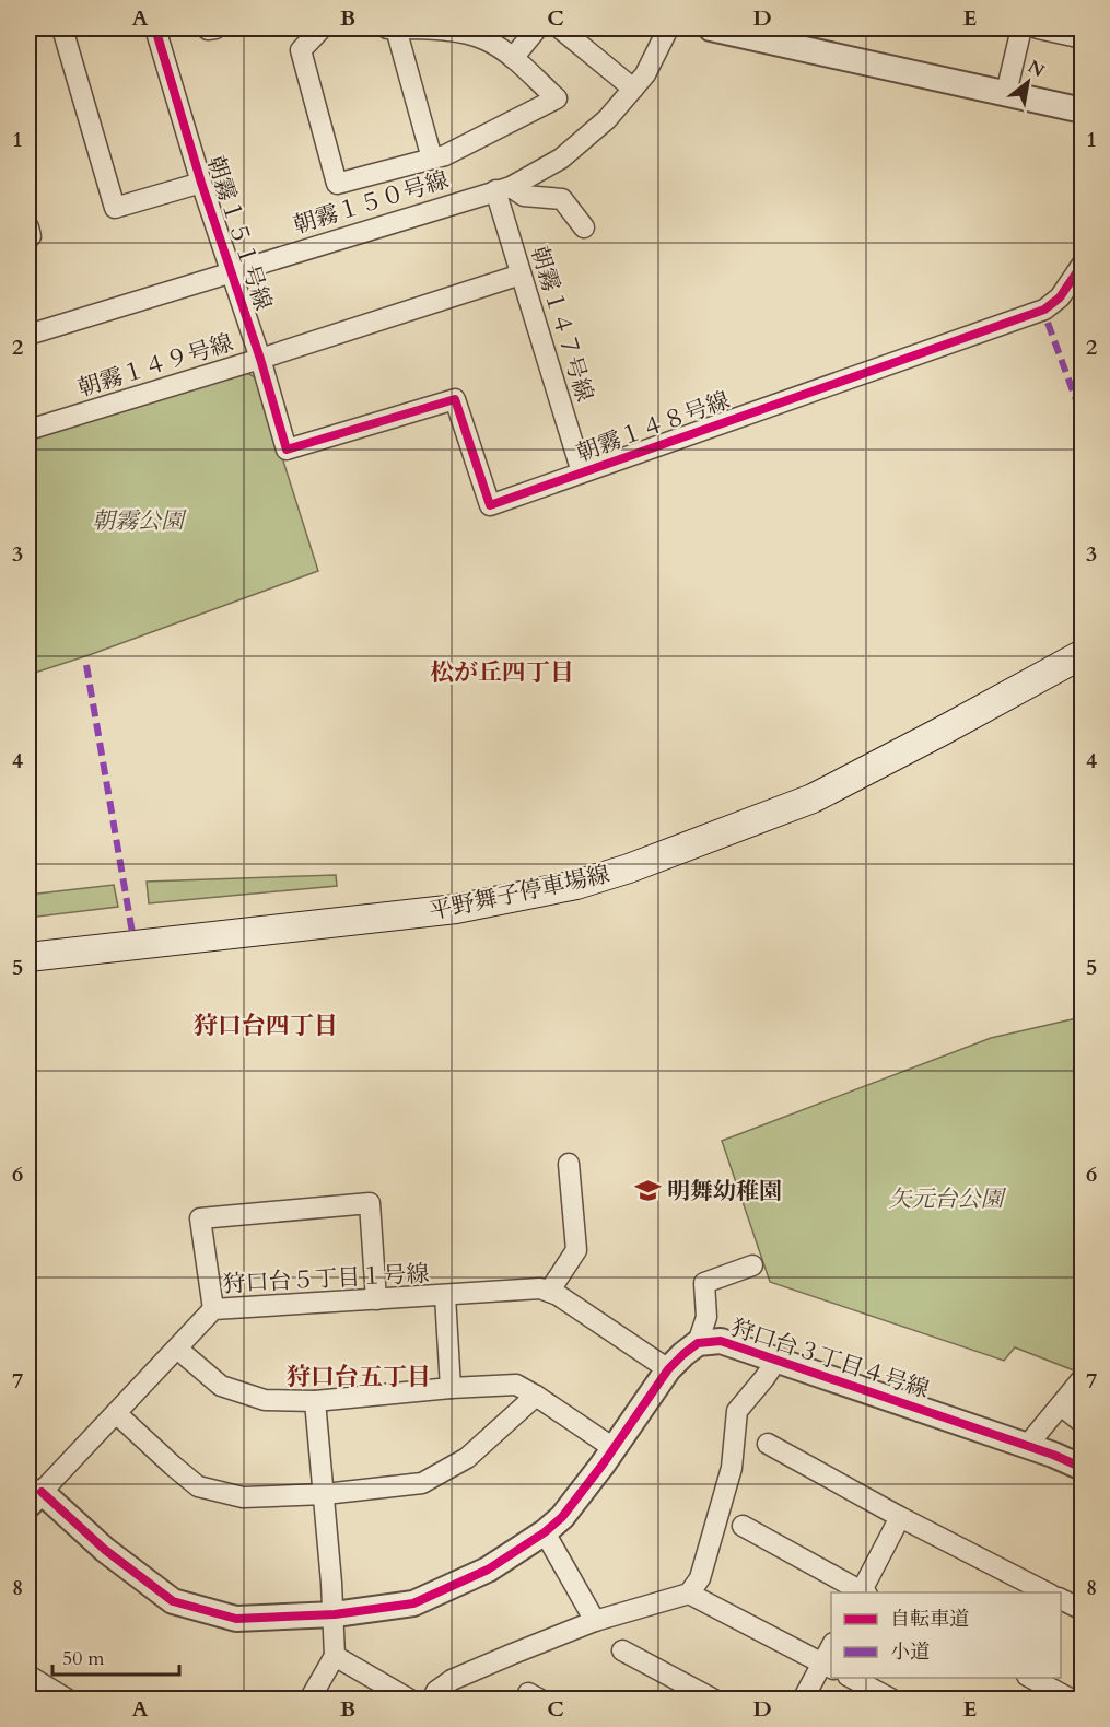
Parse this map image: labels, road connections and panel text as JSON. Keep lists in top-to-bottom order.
{
  "streets": {
    "main road": ["平野舞子停車場線"],
    "street": [
      "朝霧１５０号線",
      "朝霧１５１号線",
      "朝霧１４７号線",
      "朝霧１４９号線",
      "朝霧１４８号線",
      "狩口台５丁目１号線",
      "狩口台３丁目４号線"
    ]
  },
  "crossings": [
    ["朝霧１５０号線", "朝霧１５１号線"],
    ["朝霧１５０号線", "朝霧１４７号線"],
    ["朝霧１５１号線", "朝霧１４９号線"],
    ["朝霧１５１号線", "朝霧１４８号線"],
    ["朝霧１４７号線", "朝霧１４９号線"],
    ["朝霧１４７号線", "朝霧１４８号線"],
    ["狩口台５丁目１号線", "狩口台３丁目４号線"]
  ],
  "districts": ["松が丘四丁目", "狩口台四丁目", "狩口台五丁目"],
  "parks": ["朝霧公園", "矢元台公園"],
  "places": {
    "school or university": ["明舞幼稚園"]
  },
  "legend": ["自転車道", "小道"],
  "scale_bar": "50 m",
  "north": "top right",
  "grid": {
    "columns": [
      "A",
      "B",
      "C",
      "D",
      "E"
    ],
    "rows": [
      "1",
      "2",
      "3",
      "4",
      "5",
      "6",
      "7",
      "8"
    ]
  }
}
